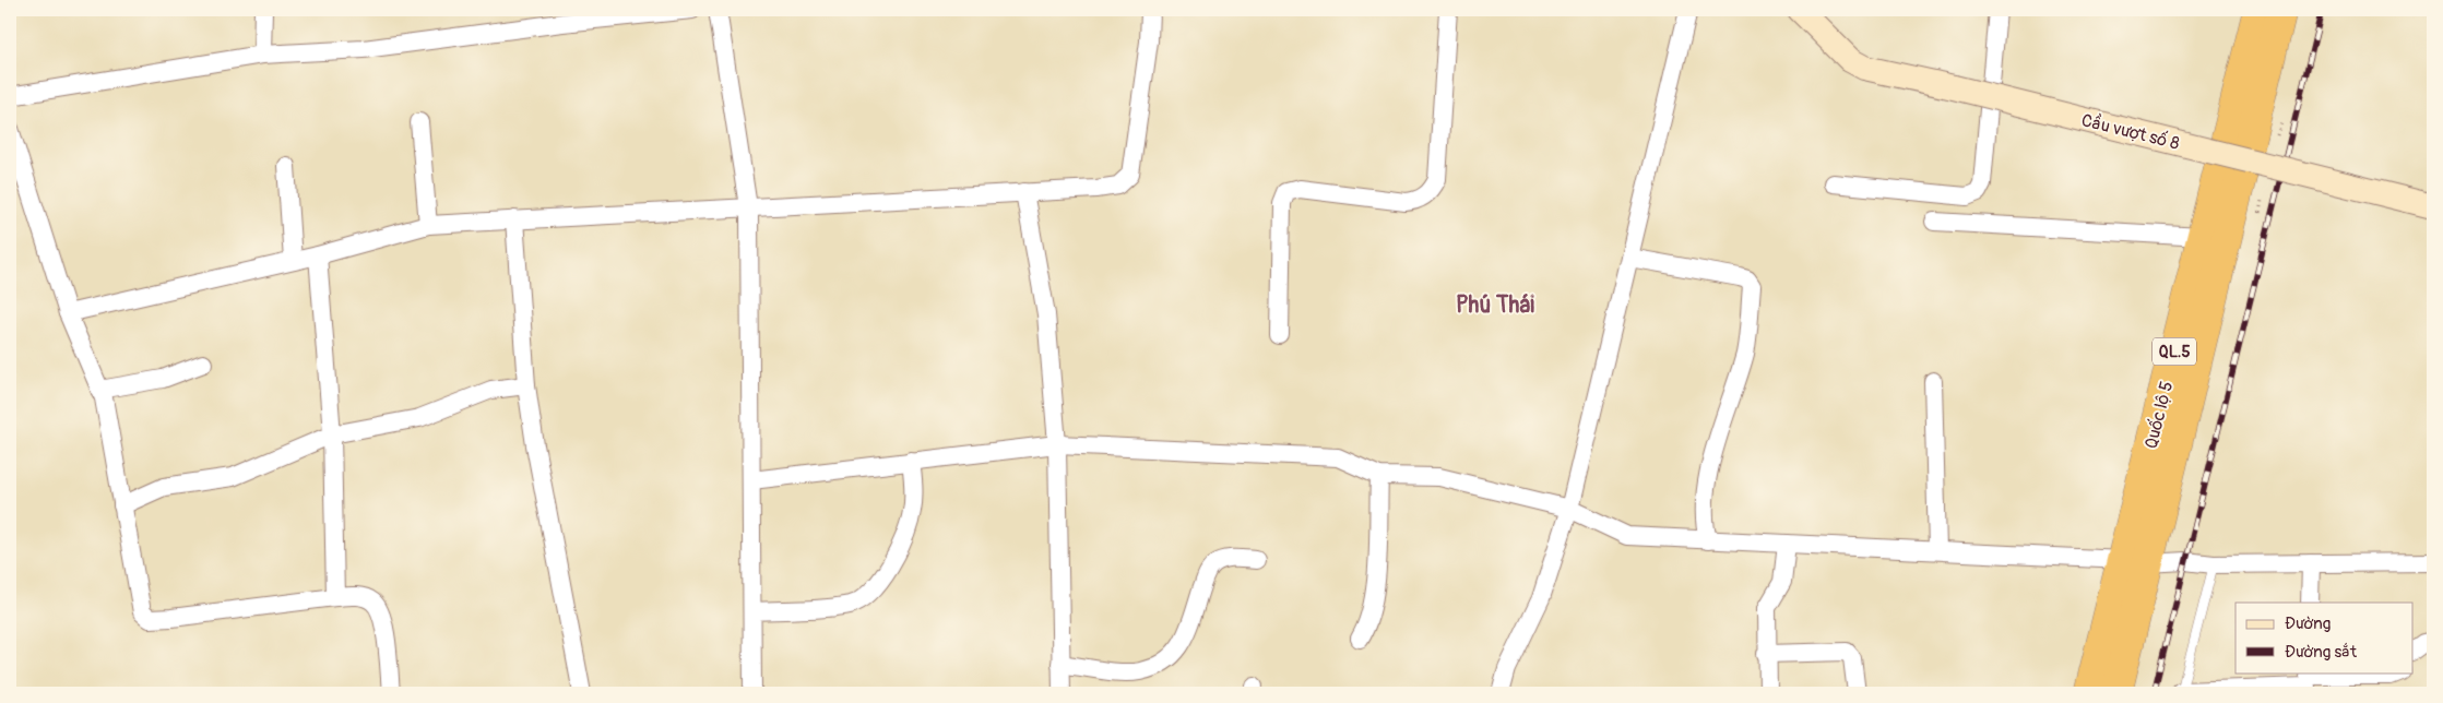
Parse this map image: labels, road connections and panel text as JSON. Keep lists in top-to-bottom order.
{
  "streets": {
    "highway": ["QL.5", "Quốc lộ 5"],
    "main road": ["Cầu vượt số 8"]
  },
  "districts": ["Phú Thái"],
  "legend": ["Đường", "Đường sắt"]
}
